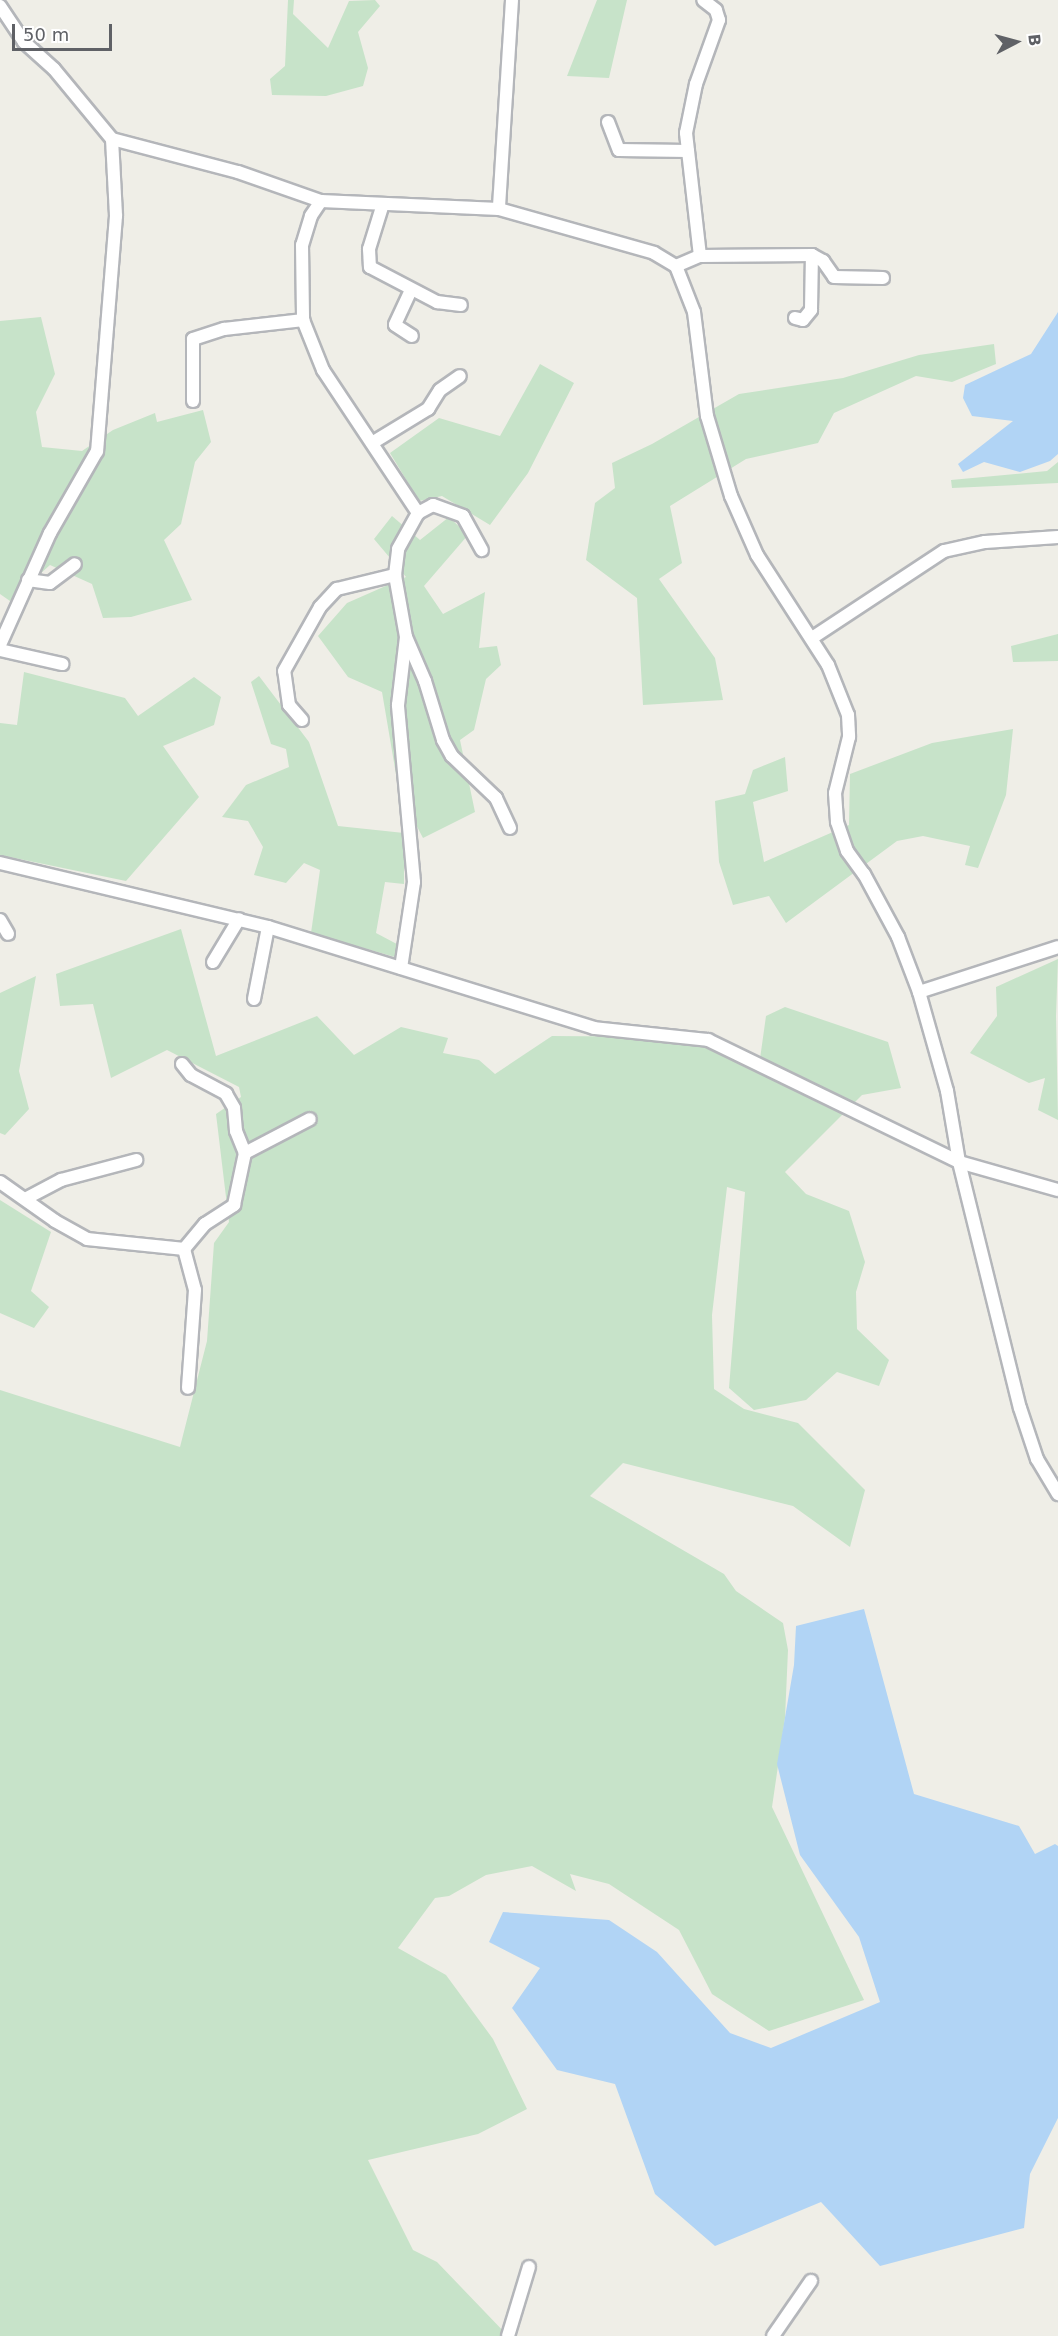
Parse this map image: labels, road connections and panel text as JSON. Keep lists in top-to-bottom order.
{
  "scale_bar": "50 m",
  "north": "right"
}
